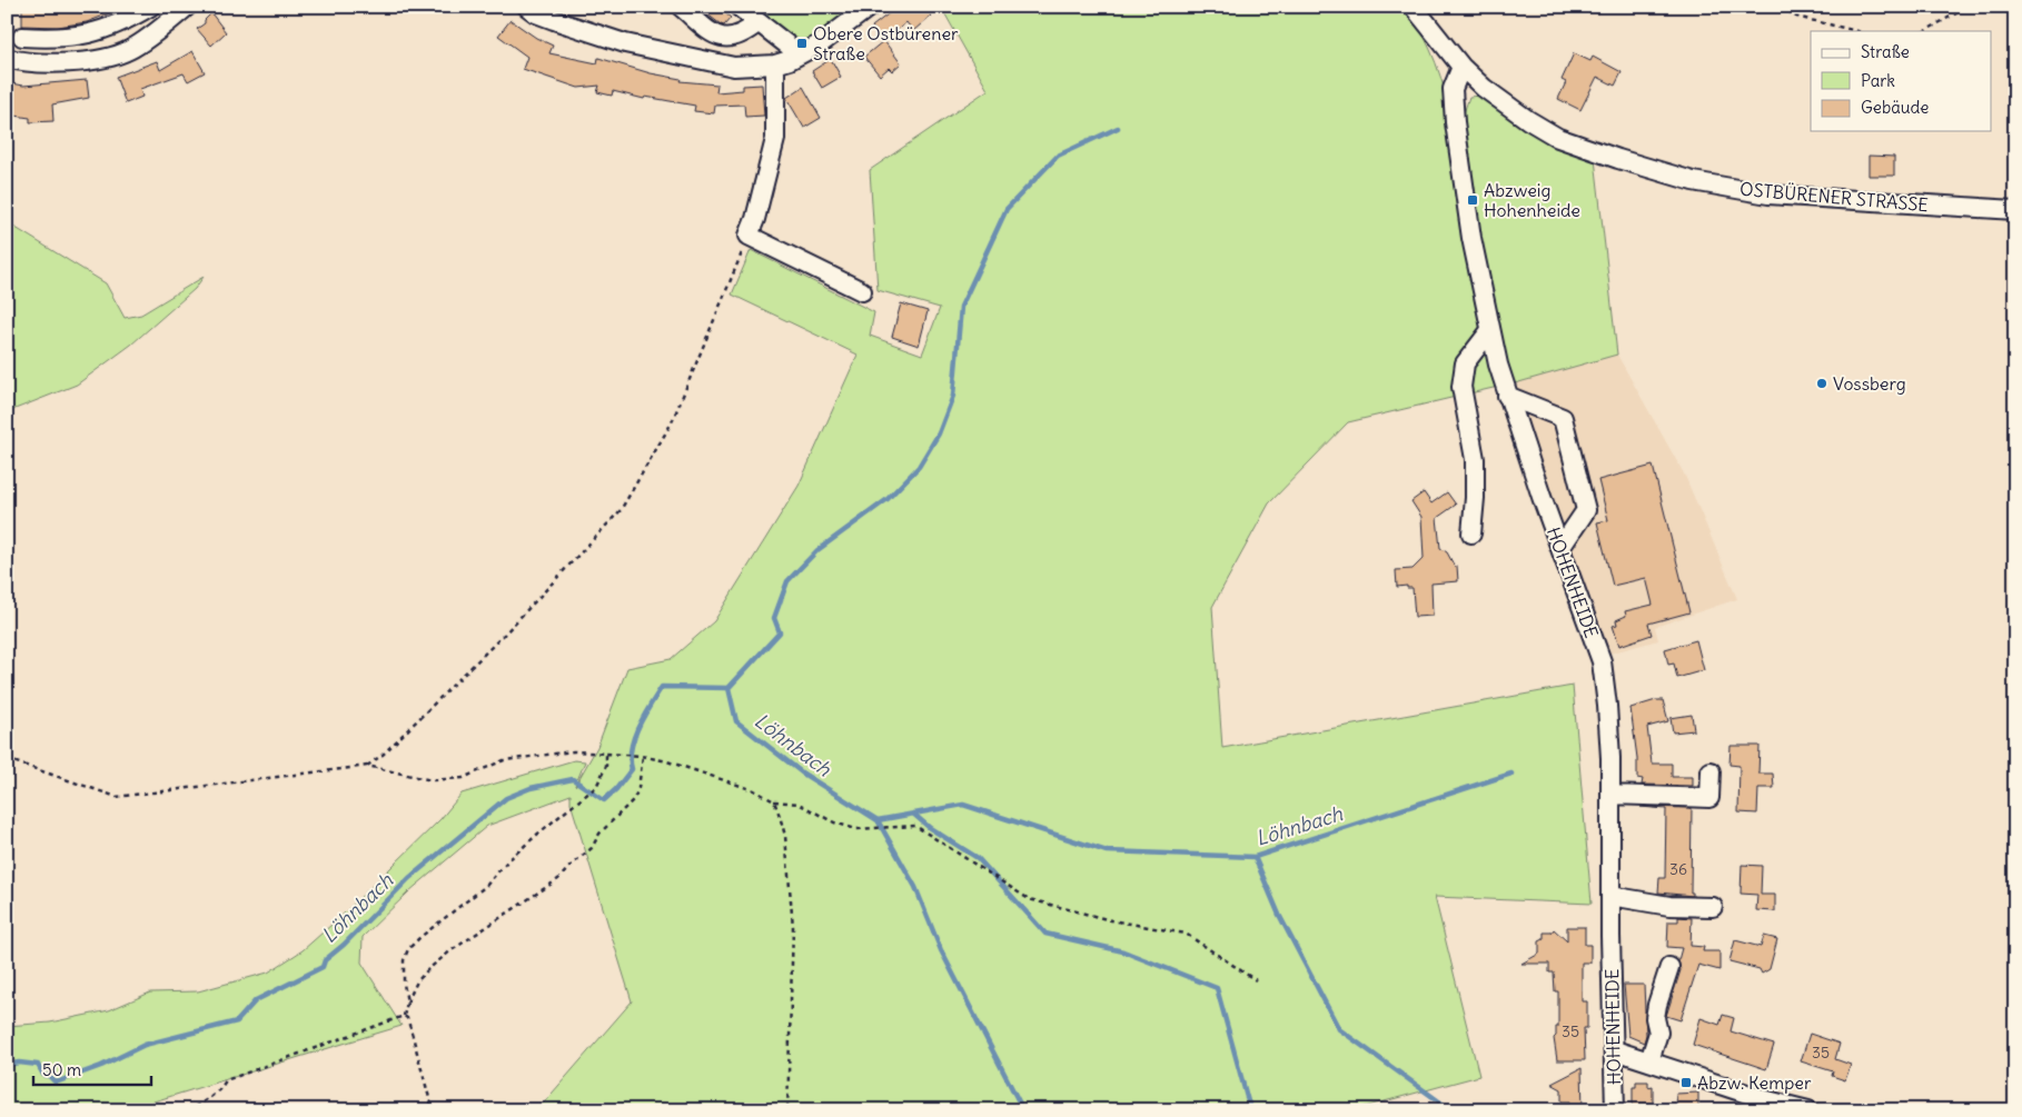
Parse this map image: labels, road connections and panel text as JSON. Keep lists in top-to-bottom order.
{
  "streets": {
    "street": ["OSTBÜRENER STRASSE", "HOHENHEIDE"]
  },
  "crossings": [
    ["OSTBÜRENER STRASSE", "HOHENHEIDE"]
  ],
  "water": ["Löhnbach"],
  "places": {
    "transit": ["Obere Ostbürener Straße", "Abzweig Hohenheide", "Abzw. Kemper"],
    "other": ["Vossberg"]
  },
  "house_numbers": ["36", "35", "35"],
  "legend": ["Straße", "Park", "Gebäude"],
  "scale_bar": "50 m"
}
